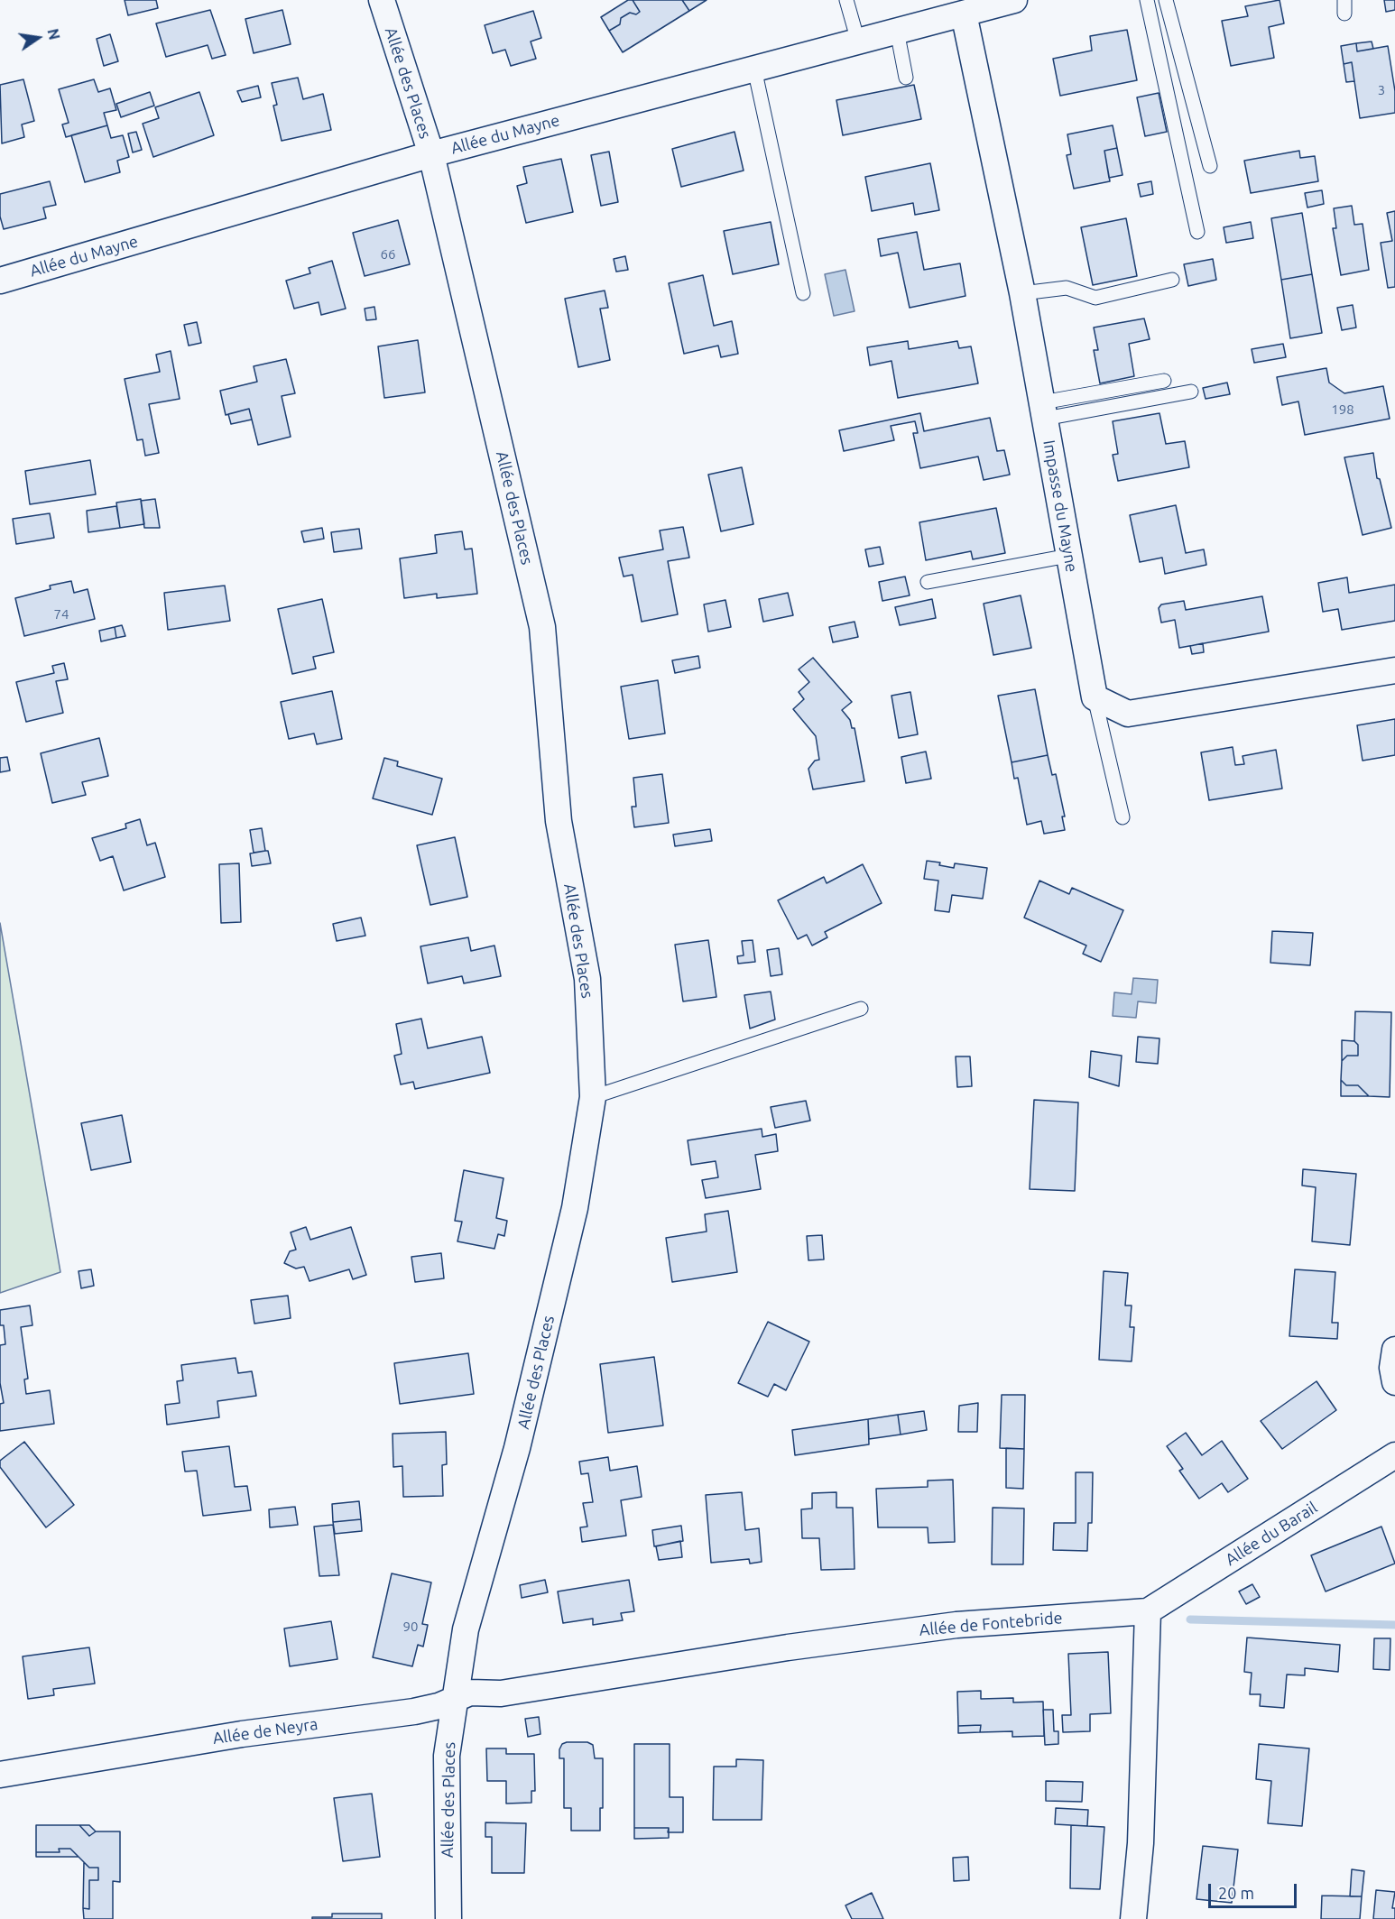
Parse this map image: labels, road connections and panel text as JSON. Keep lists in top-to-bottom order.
{
  "streets": {
    "street": [
      "Allée des Places",
      "Allée du Mayne",
      "Impasse du Mayne",
      "Allée du Barail",
      "Allée de Fontebride",
      "Allée de Neyra"
    ]
  },
  "crossings": [
    ["Allée des Places", "Allée du Mayne"],
    ["Allée des Places", "Allée de Neyra"],
    ["Allée du Mayne", "Impasse du Mayne"],
    ["Allée du Barail", "Allée de Fontebride"],
    ["Allée de Fontebride", "Allée de Neyra"]
  ],
  "house_numbers": [
    "3",
    "66",
    "198",
    "74",
    "90"
  ],
  "scale_bar": "20 m",
  "north": "right"
}
